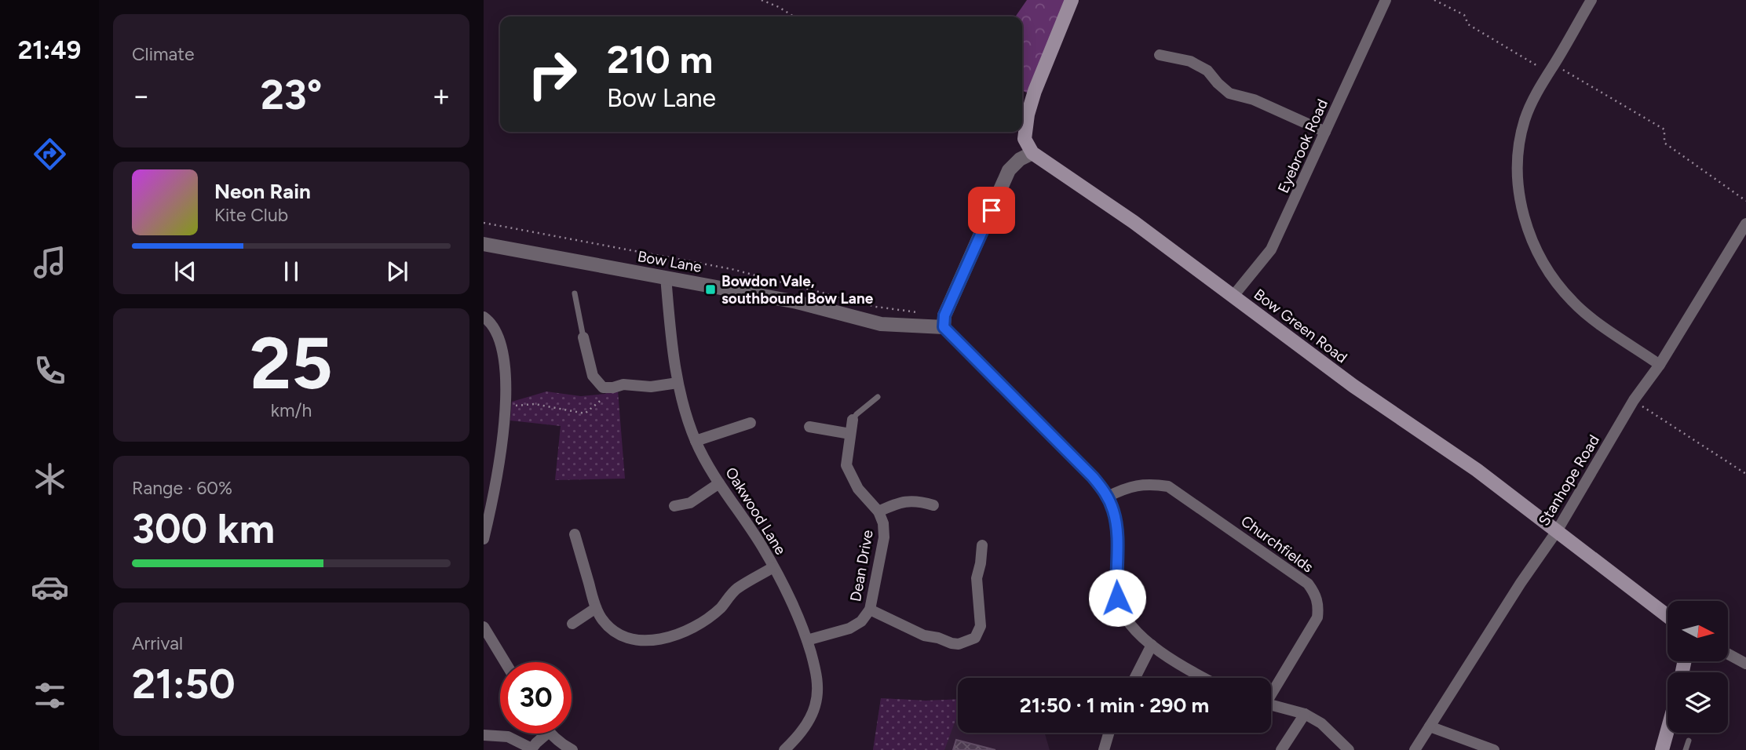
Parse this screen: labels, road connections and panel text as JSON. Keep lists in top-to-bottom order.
{
  "streets": {
    "main road": ["Bow Green Road"],
    "street": [
      "Eyebrook Road",
      "Bow Lane",
      "Stanhope Road",
      "Oakwood Lane",
      "Churchfields",
      "Dean Drive"
    ]
  },
  "crossings": [
    ["Eyebrook Road", "Bow Green Road"],
    ["Bow Lane", "Oakwood Lane"],
    ["Bow Green Road", "Stanhope Road"],
    ["Oakwood Lane", "Dean Drive"]
  ],
  "places": {
    "transit": ["Bowdon Vale, southbound Bow Lane"]
  },
  "north": "right",
  "page": {
    "tabs": "21:49",
    "tile": [
      "Climate",
      ["25", "km/h"],
      ["Range · 60%", "300 km"],
      ["Arrival", "21:50"]
    ],
    "turn": ["210 m", "Bow Lane"],
    "heat": ["−", "23°", "+"],
    "song": ["Neon Rain", "Kite Club"],
    "limit": "30",
    "trip": "21:50 · 1 min · 290 m"
  }
}
